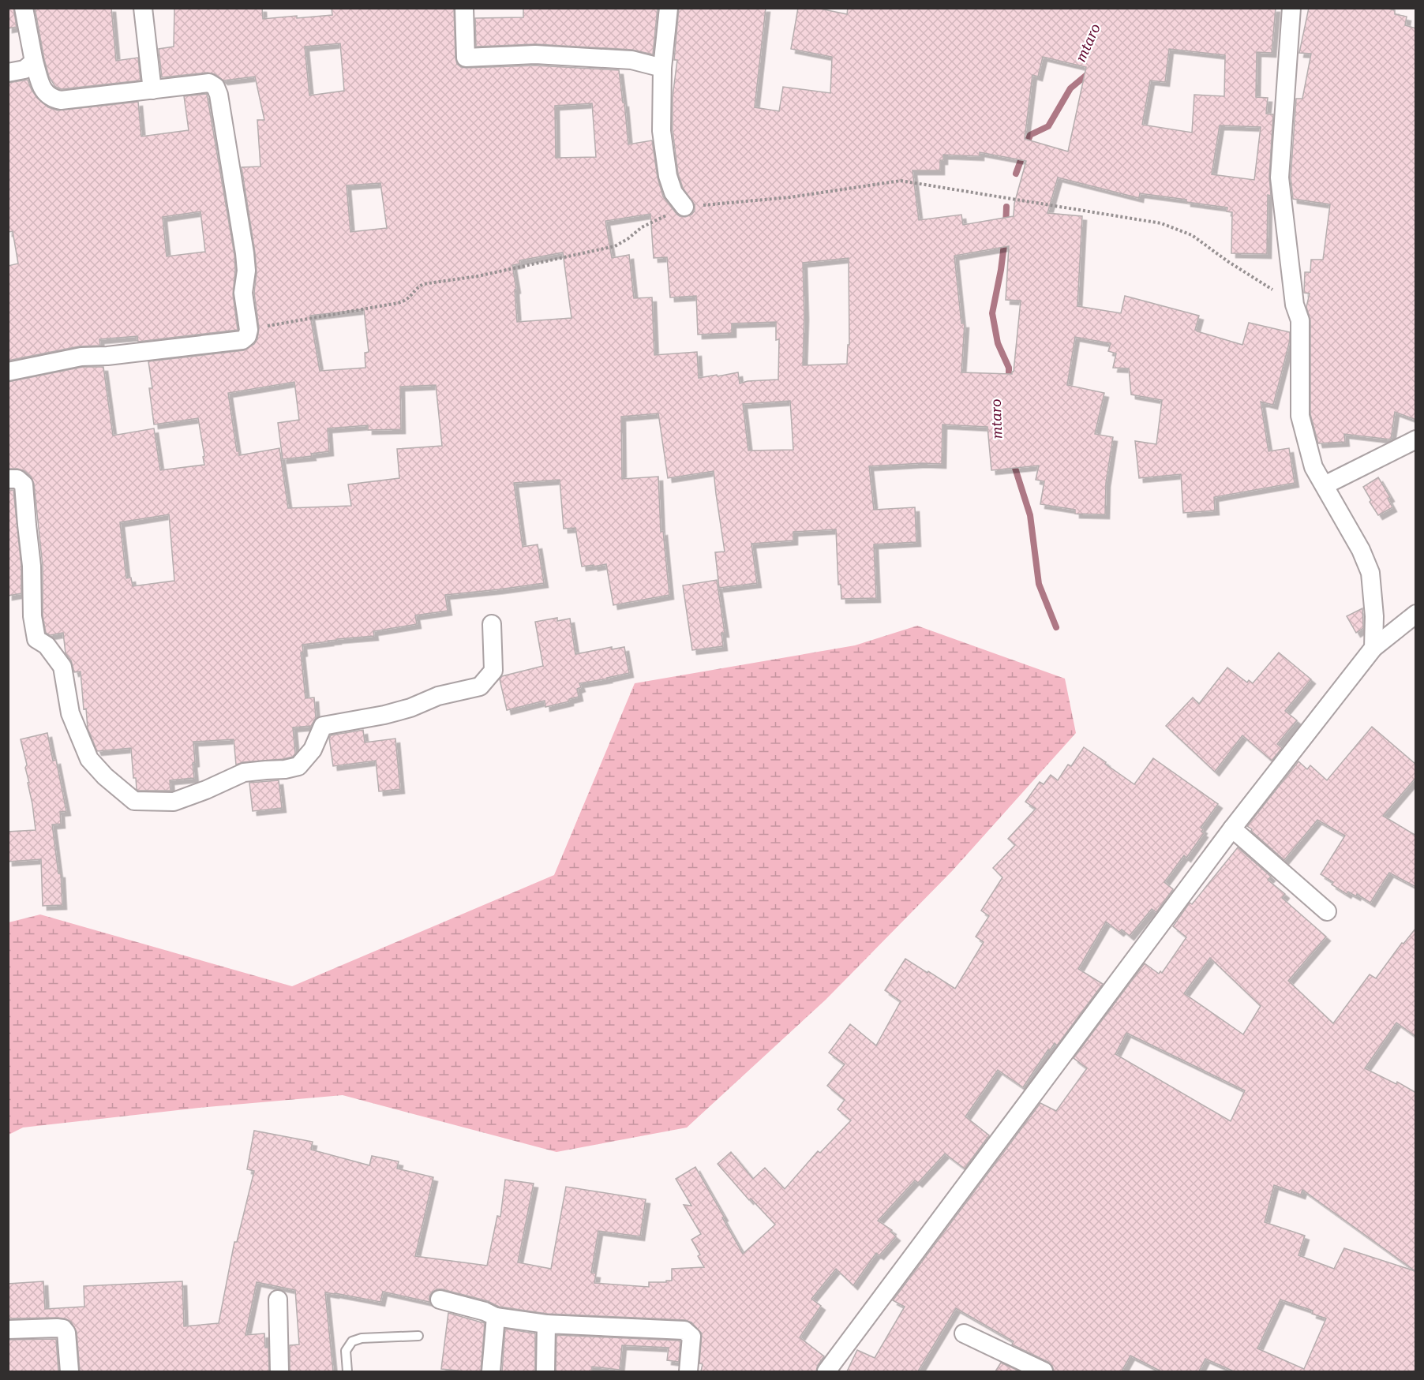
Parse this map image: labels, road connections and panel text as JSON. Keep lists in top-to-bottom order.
{
  "water": ["mtaro"]
}
